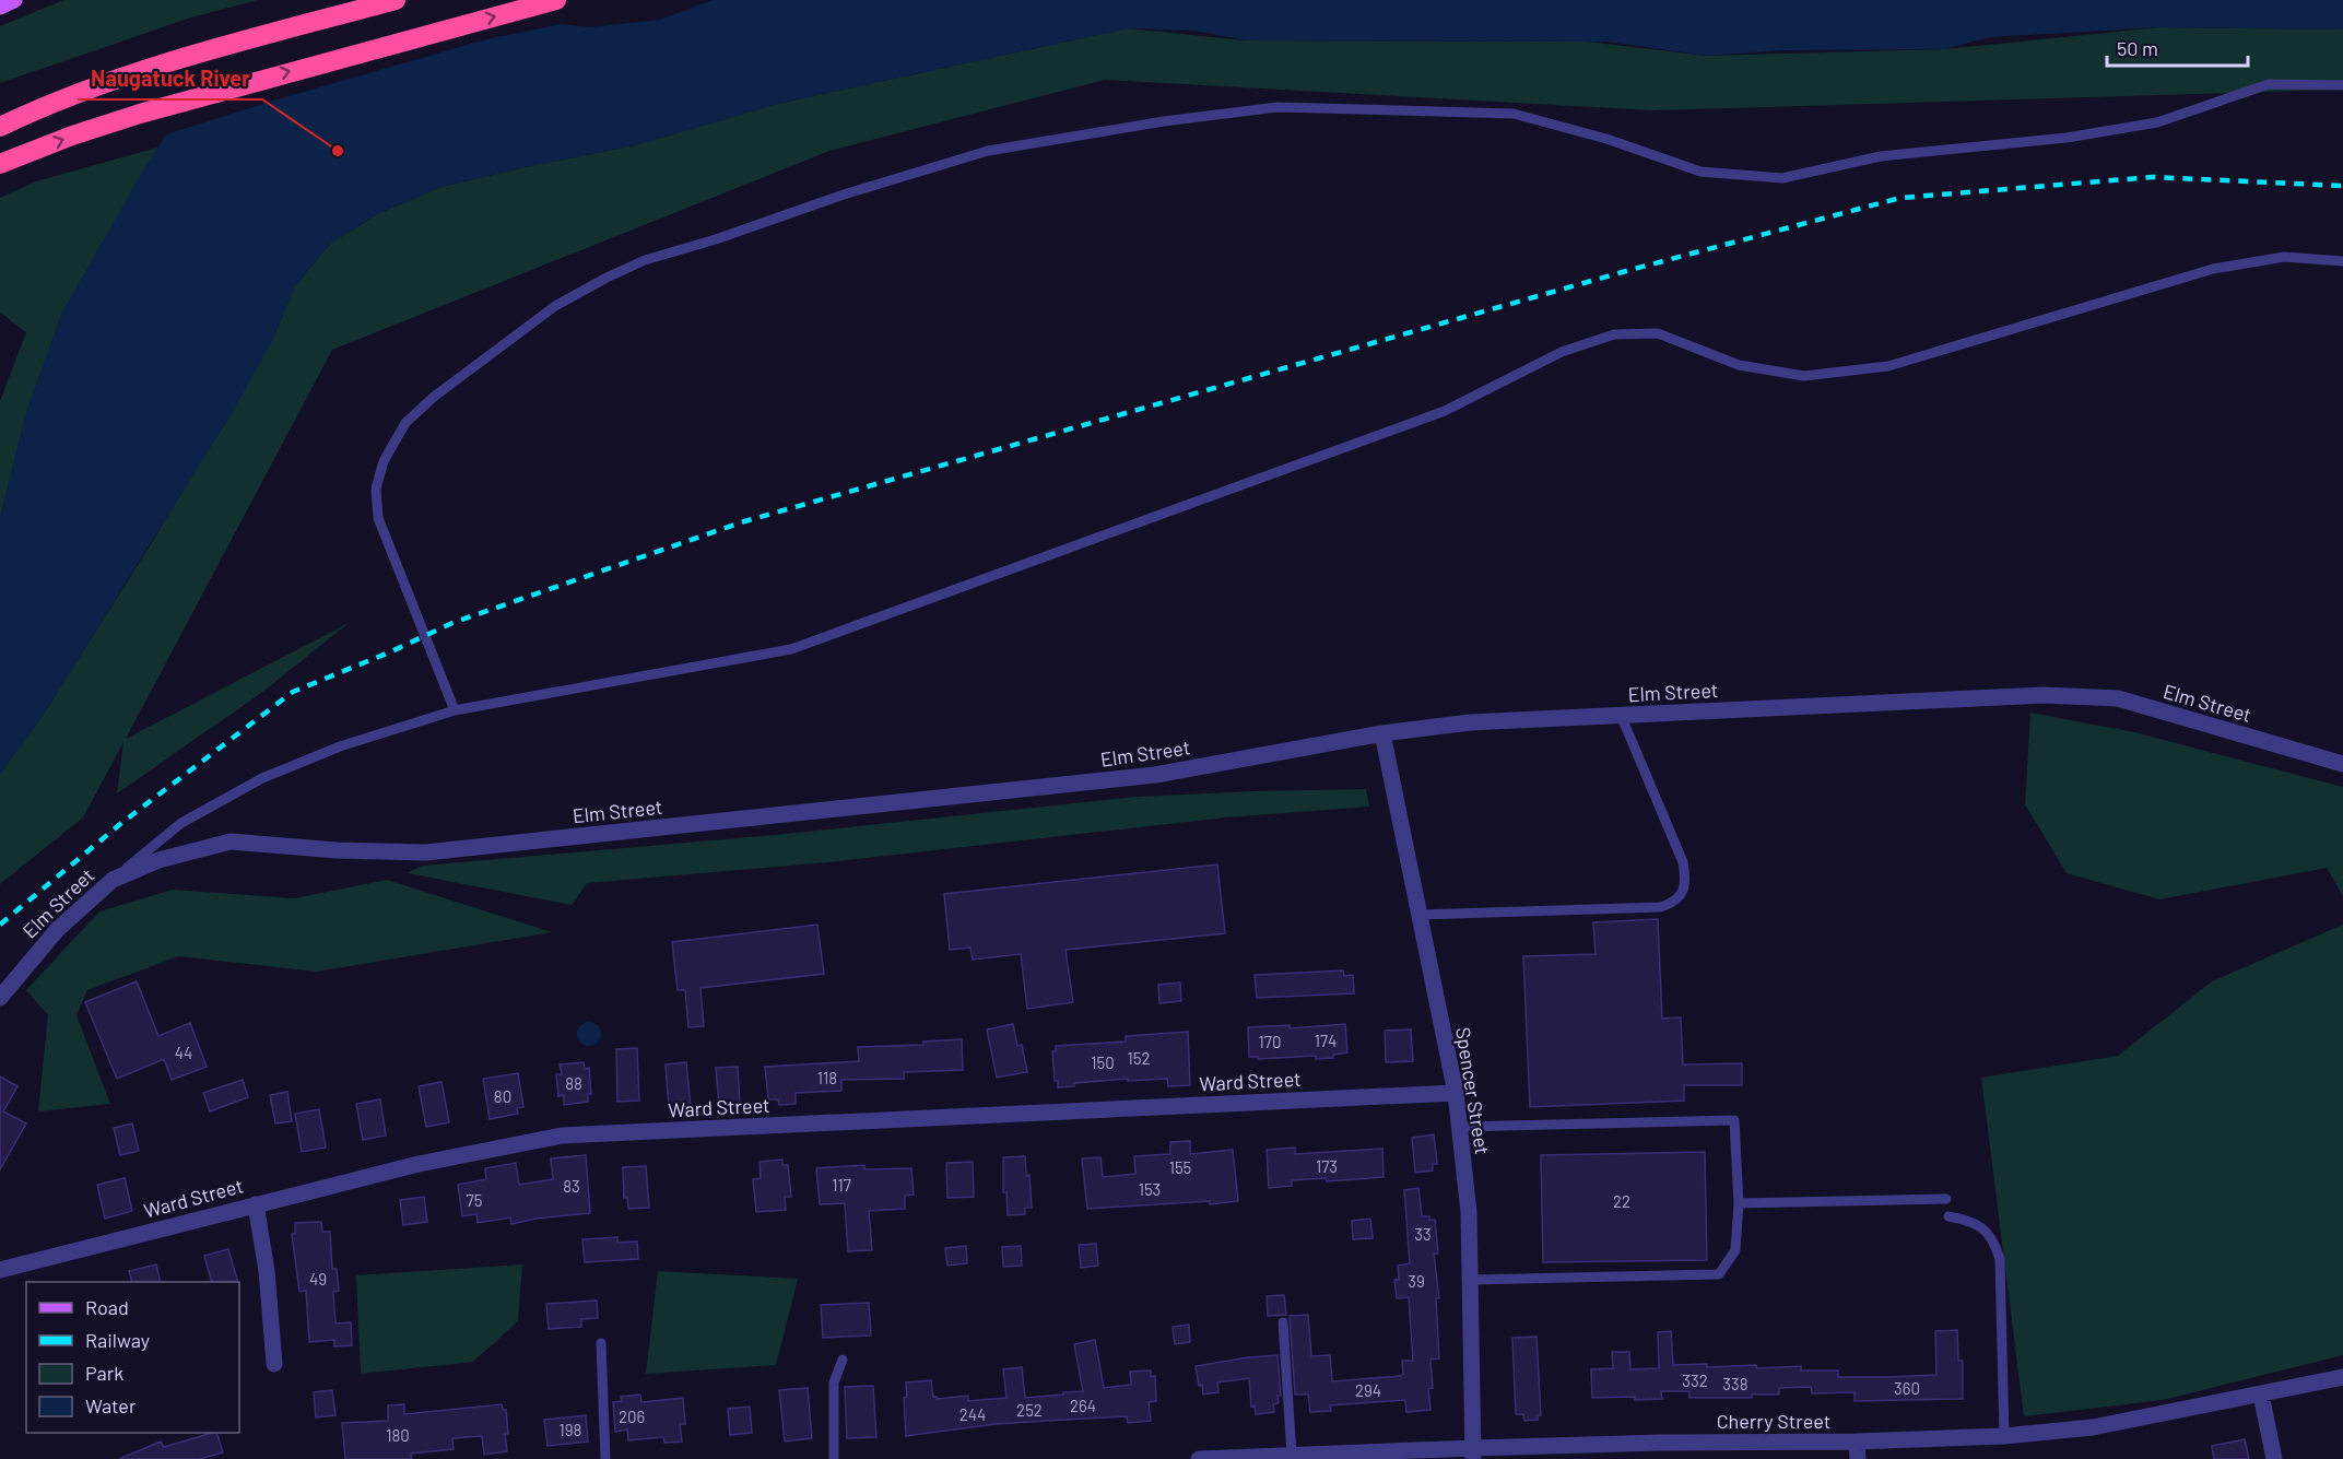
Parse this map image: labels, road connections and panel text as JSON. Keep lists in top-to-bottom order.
{
  "streets": {
    "street": [
      "Elm Street",
      "Ward Street",
      "Spencer Street",
      "Cherry Street"
    ]
  },
  "crossings": [
    ["Elm Street", "Spencer Street"],
    ["Ward Street", "Spencer Street"],
    ["Spencer Street", "Cherry Street"]
  ],
  "places": ["Naugatuck River"],
  "house_numbers": [
    "174",
    "170",
    "44",
    "152",
    "150",
    "118",
    "88",
    "80",
    "173",
    "155",
    "117",
    "83",
    "153",
    "75",
    "22",
    "33",
    "49",
    "39",
    "332",
    "338",
    "360",
    "294",
    "264",
    "252",
    "244",
    "206",
    "198",
    "180"
  ],
  "legend": [
    "Road",
    "Railway",
    "Park",
    "Water"
  ],
  "scale_bar": "50 m"
}
